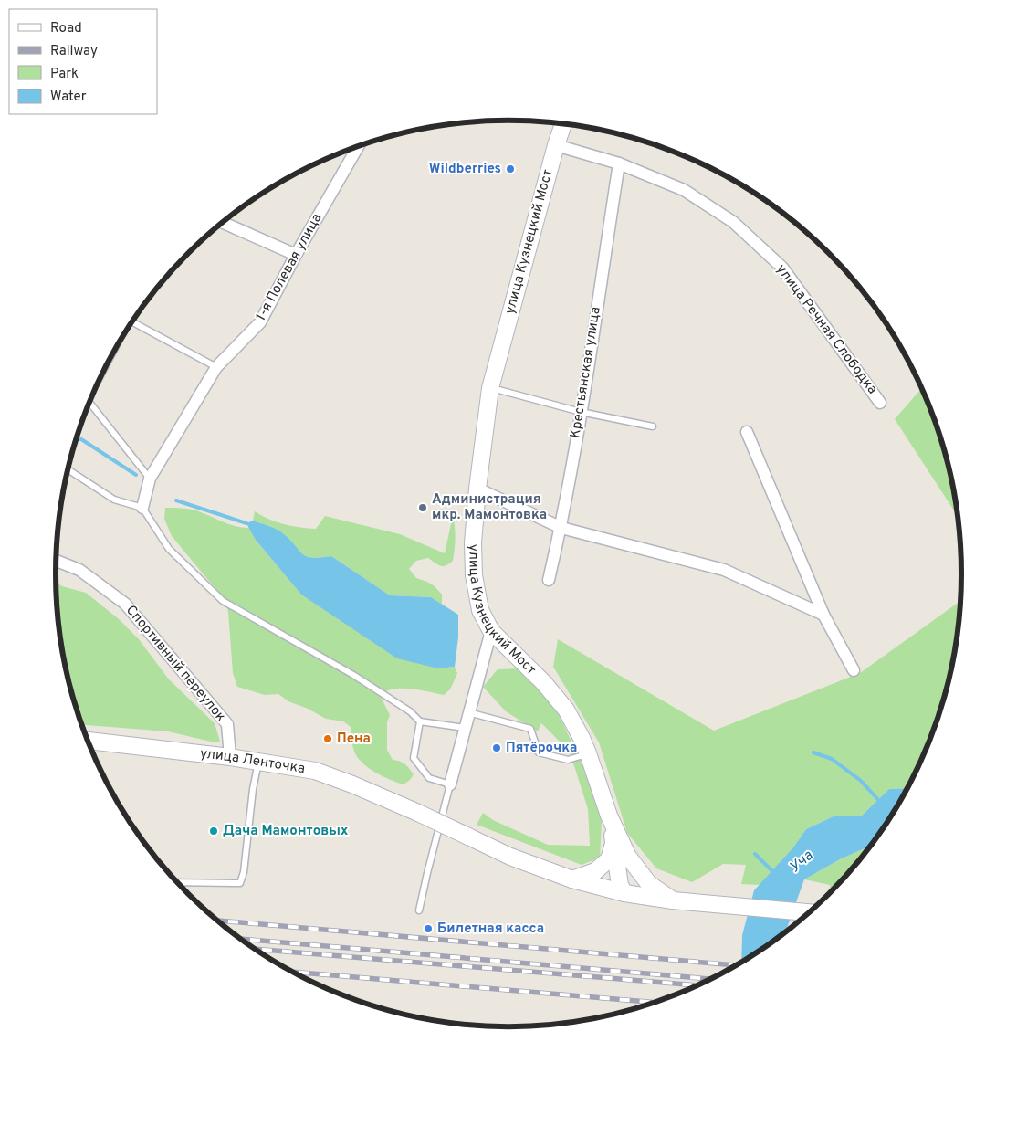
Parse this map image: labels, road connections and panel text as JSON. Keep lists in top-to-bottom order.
{
  "streets": {
    "street": [
      "улица Кузнецкий Мост",
      "1-я Полевая улица",
      "улица Речная Слободка",
      "Крестьянская улица",
      "Спортивный переулок",
      "улица Ленточка"
    ]
  },
  "crossings": [
    ["улица Кузнецкий Мост", "улица Речная Слободка"],
    ["улица Речная Слободка", "Крестьянская улица"],
    ["Спортивный переулок", "улица Ленточка"]
  ],
  "water": ["Уча"],
  "places": [
    "Wildberries",
    "Администрация мкр. Мамонтовка",
    "Пена",
    "Пятёрочка",
    "Дача Мамонтовых",
    "Билетная касса"
  ],
  "legend": [
    "Road",
    "Railway",
    "Park",
    "Water"
  ]
}
